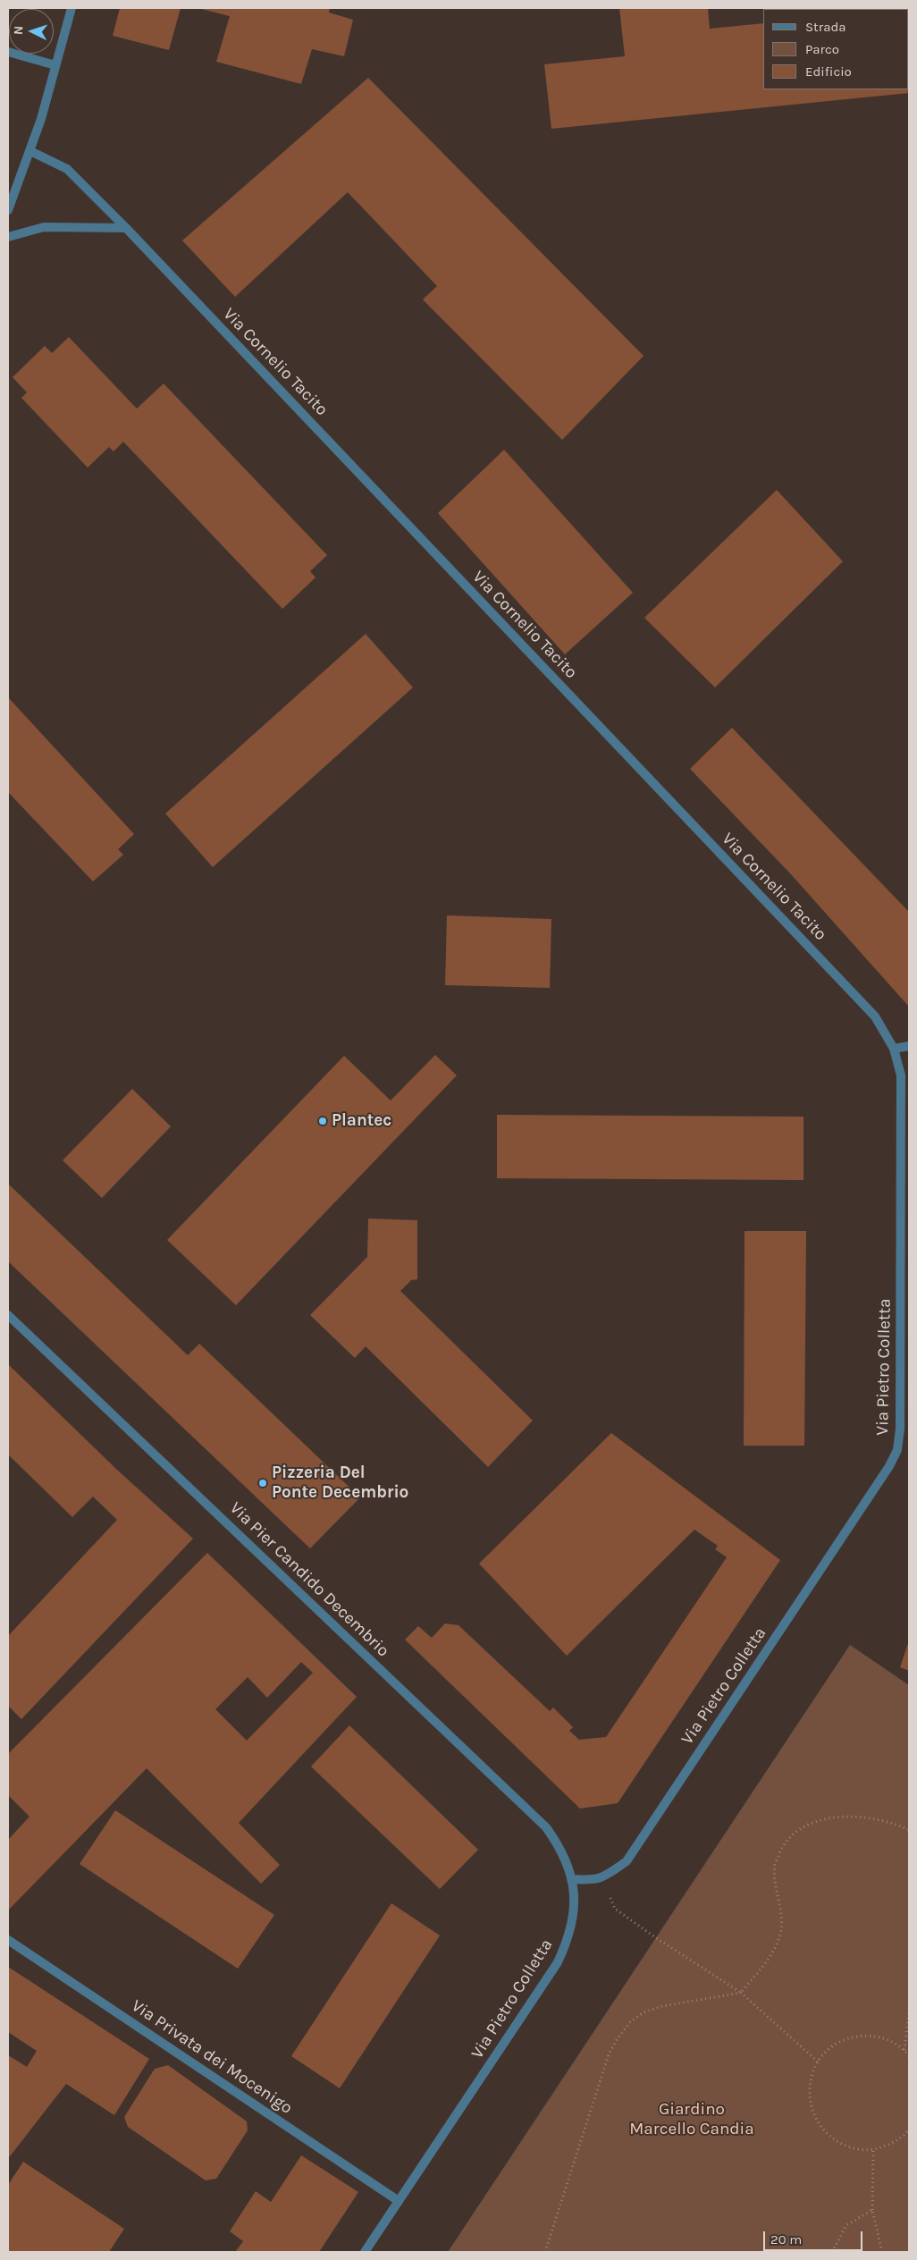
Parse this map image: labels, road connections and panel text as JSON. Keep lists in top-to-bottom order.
{
  "streets": {
    "street": [
      "Via Cornelio Tacito",
      "Via Pietro Colletta",
      "Via Pier Candido Decembrio",
      "Via Privata dei Mocenigo"
    ]
  },
  "crossings": [
    ["Via Cornelio Tacito", "Via Pietro Colletta"],
    ["Via Pietro Colletta", "Via Pier Candido Decembrio"],
    ["Via Pietro Colletta", "Via Privata dei Mocenigo"]
  ],
  "parks": ["Giardino Marcello Candia"],
  "places": ["Plantec", "Pizzeria Del Ponte Decembrio"],
  "legend": ["Strada", "Parco", "Edificio"],
  "scale_bar": "20 m",
  "north": "left"
}
